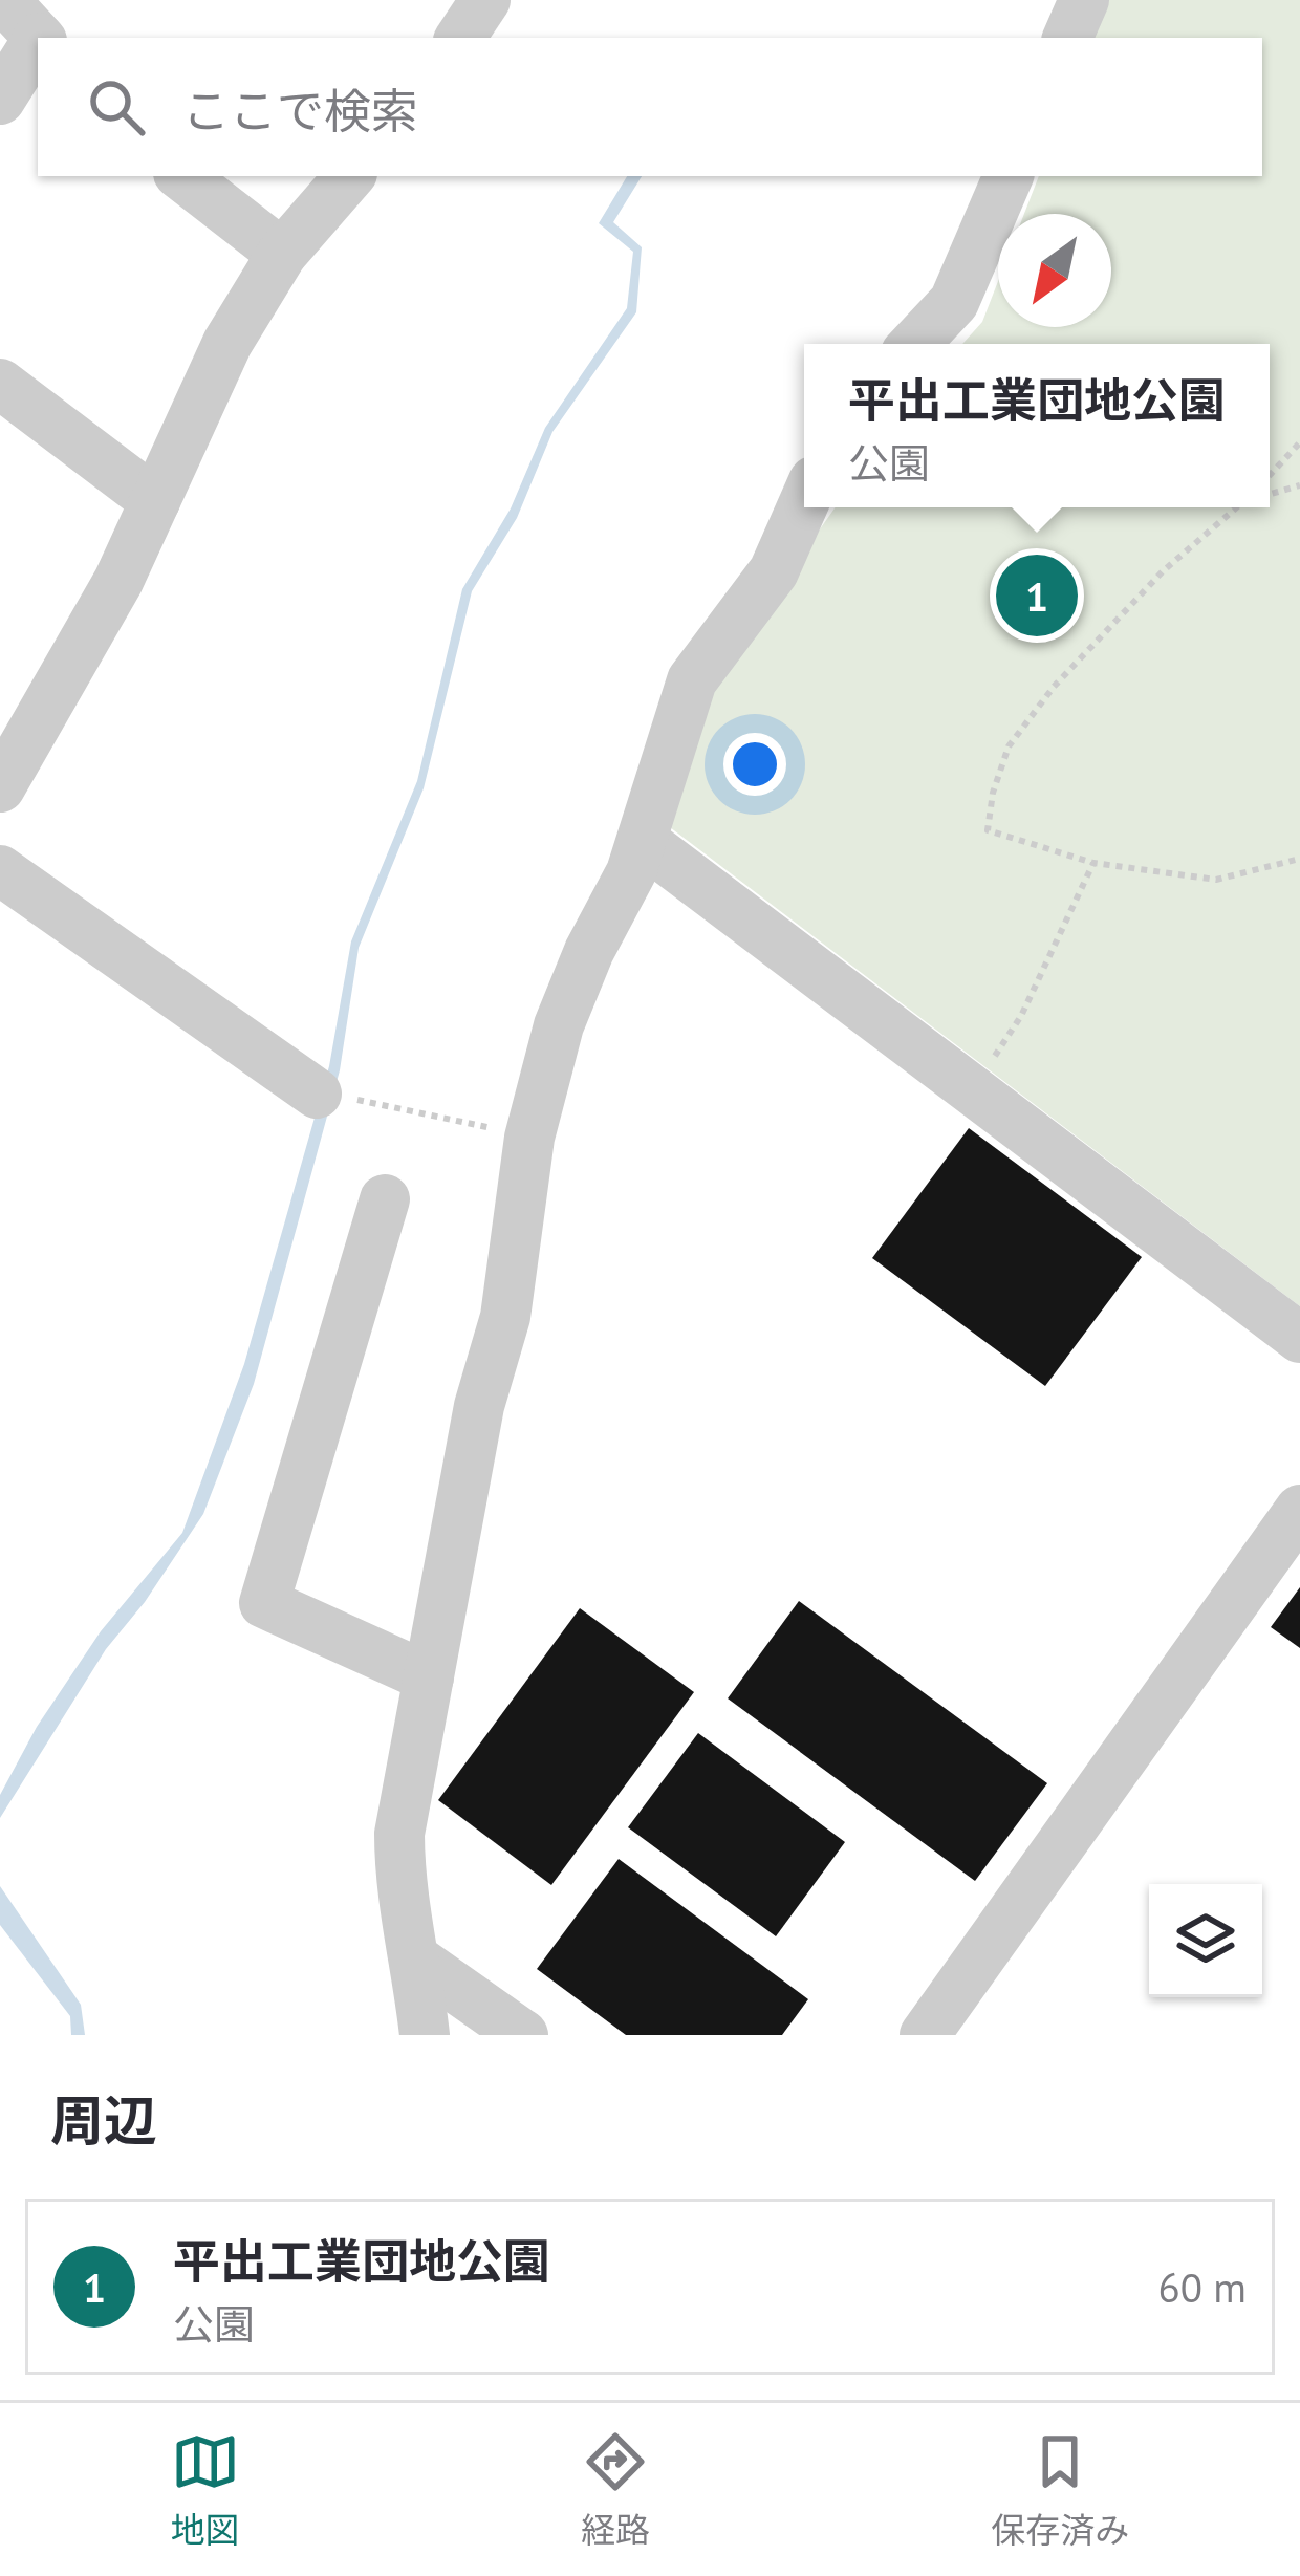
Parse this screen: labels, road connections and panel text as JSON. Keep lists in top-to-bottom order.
{
  "north": "bottom left",
  "page": {
    "search": "ここで検索",
    "popup": ["平出工業団地公園", "公園"],
    "pins": "1",
    "heading": "周辺",
    "list": [
      {
        "mark": "1",
        "name": "平出工業団地公園",
        "note": "公園",
        "value": "60 m"
      }
    ],
    "nav": ["地図", "経路", "保存済み"]
  }
}
